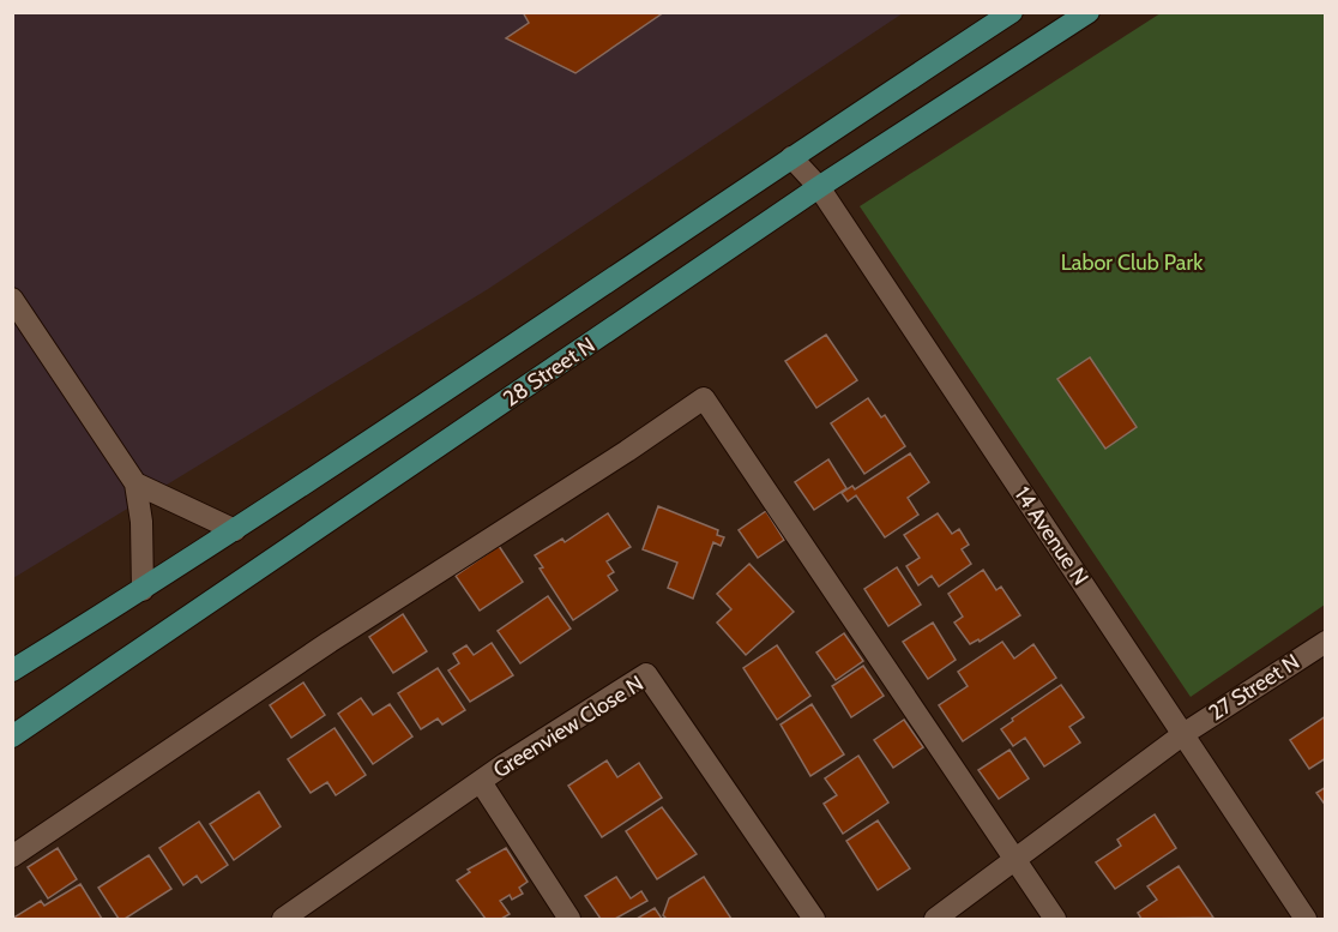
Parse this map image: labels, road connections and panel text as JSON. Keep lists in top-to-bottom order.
{
  "streets": {
    "main road": ["28 Street N"],
    "street": ["14 Avenue N", "27 Street N", "Greenview Close N"]
  },
  "crossings": [
    ["28 Street N", "14 Avenue N"],
    ["14 Avenue N", "27 Street N"]
  ],
  "parks": ["Labor Club Park"]
}
